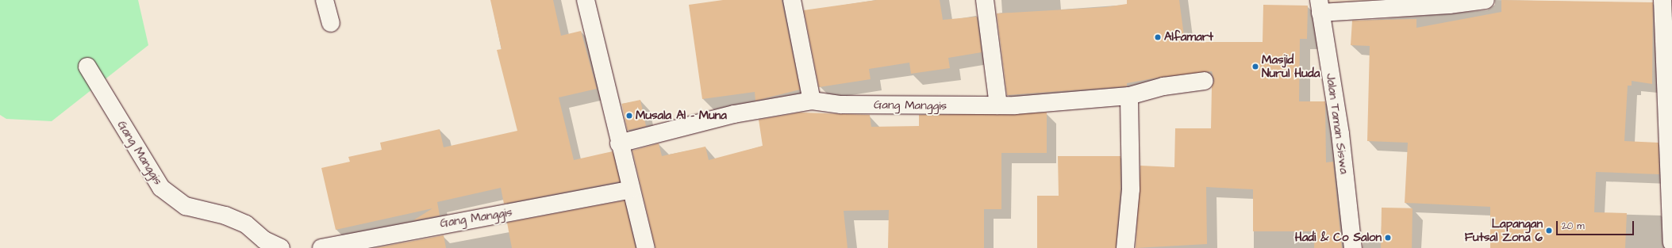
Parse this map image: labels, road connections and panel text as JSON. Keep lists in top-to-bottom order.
{
  "streets": {
    "street": ["Gang Manggis", "Jalan Taman Siswa"]
  },
  "places": [
    "Alfamart",
    "Masjid Nurul Huda",
    "Musala Al - Muna",
    "Lapangan Futsal Zona 6",
    "Hadi & Co Salon"
  ],
  "scale_bar": "20 m"
}
